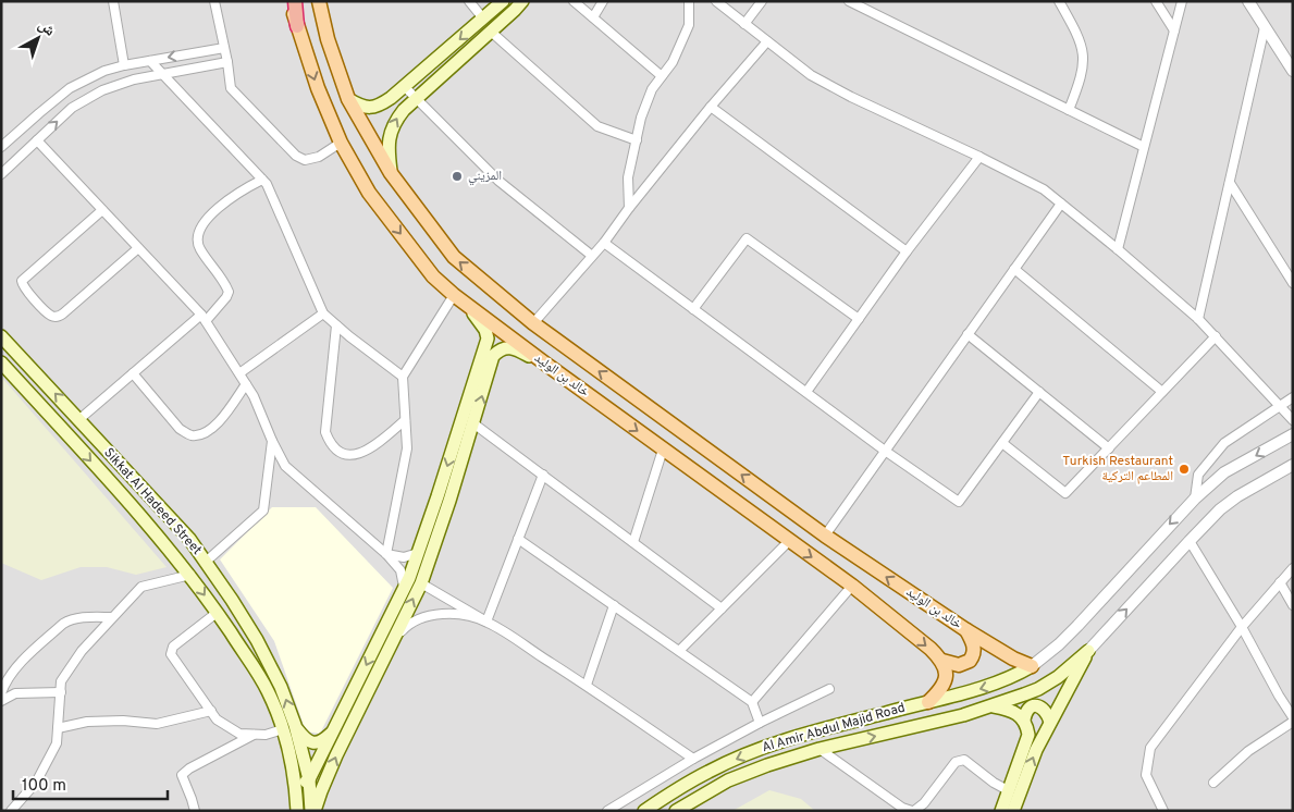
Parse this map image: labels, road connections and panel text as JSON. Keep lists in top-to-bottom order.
{
  "streets": {
    "main road": ["خالد بن الوليد", "Sikkat Al Hadeed Street", "Al Amir Abdul Majid Road"]
  },
  "crossings": [
    ["خالد بن الوليد", "Al Amir Abdul Majid Road"]
  ],
  "places": ["المزيني", "Turkish Restaurant المطاعم التركية"],
  "scale_bar": "100 m",
  "north": "top right"
}
